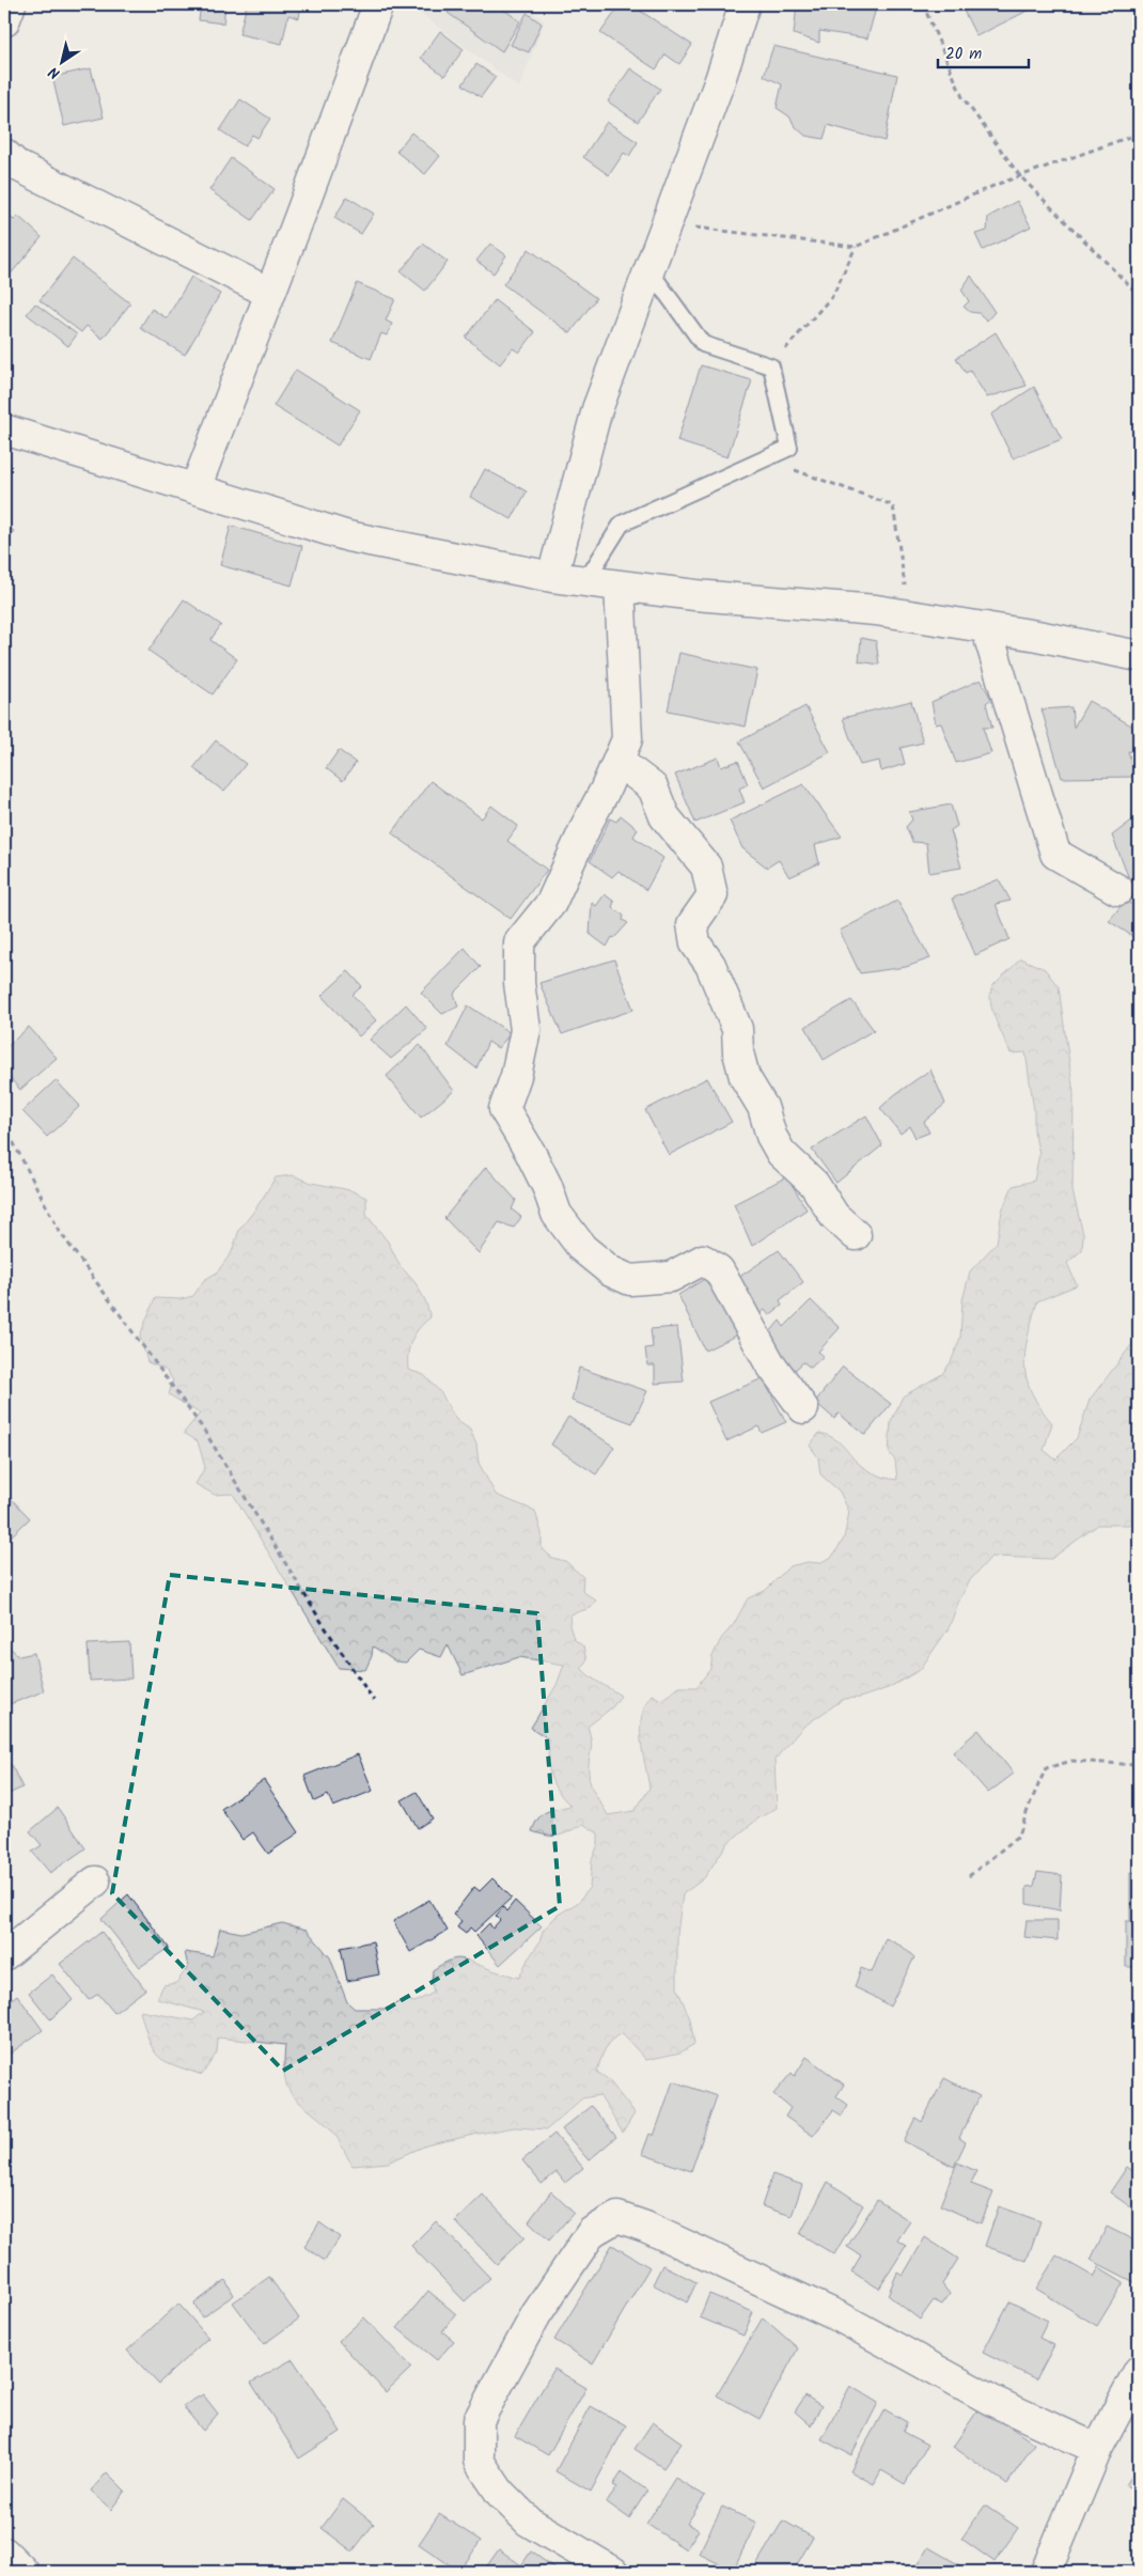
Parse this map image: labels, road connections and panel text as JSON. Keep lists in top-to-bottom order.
{
  "scale_bar": "20 m",
  "north": "bottom left"
}
